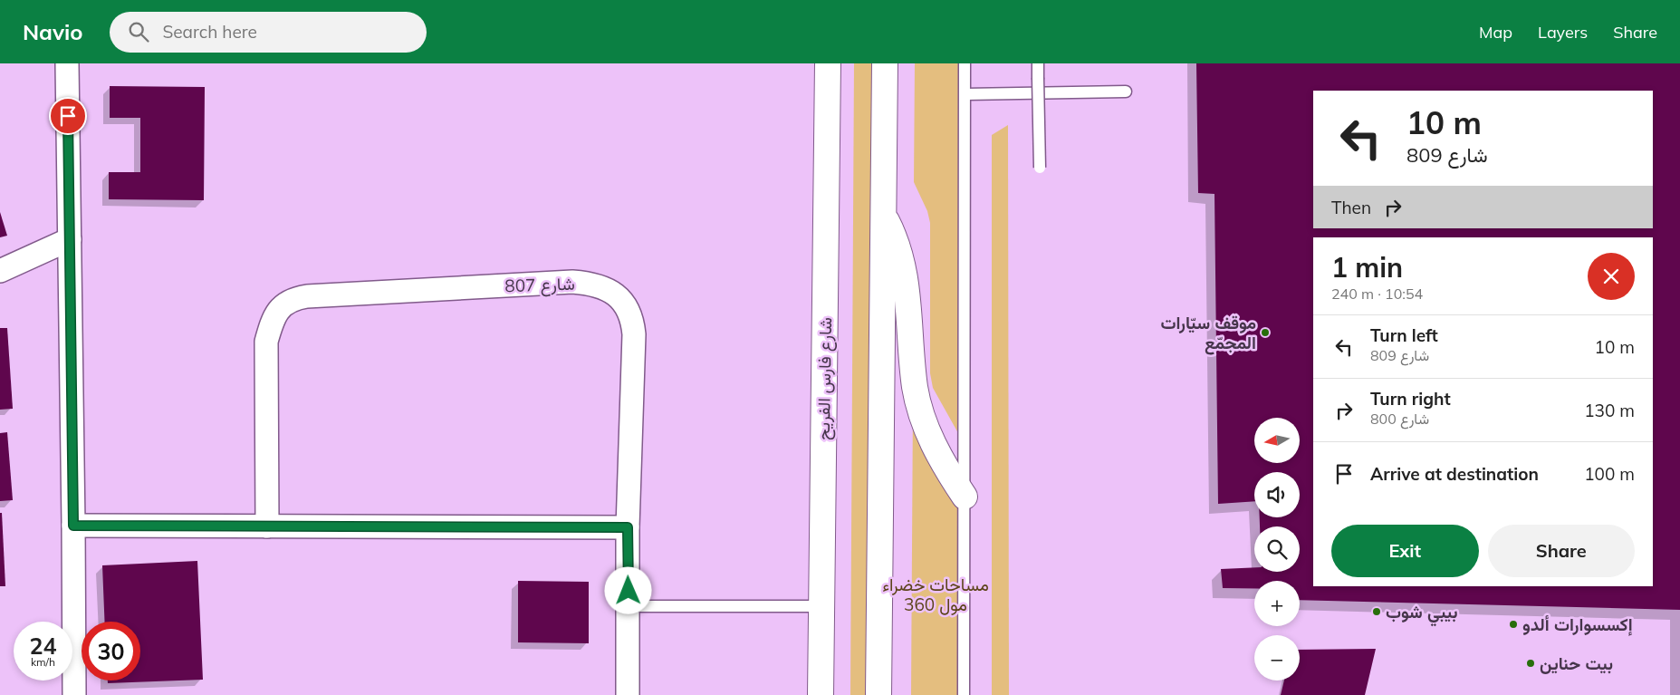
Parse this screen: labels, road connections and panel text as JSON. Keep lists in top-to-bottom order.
{
  "streets": {
    "street": ["شارع 807", "شارع فارس الفريح"]
  },
  "parks": ["مساحات خضراء 360 مول"],
  "places": [
    "موقف سيّارات المجمّع",
    "بيبي شوب",
    "إكسسوارات ألدو",
    "بيت حناين"
  ],
  "north": "left",
  "page": {
    "header": "Navio",
    "search": "Search here",
    "nav": ["Map", "Layers", "Share"],
    "turn": ["10 m", "شارع 809"],
    "then": "Then",
    "heading": ["1 min", "240 m · 10:54"],
    "list": [
      {
        "name": "Turn left",
        "note": "شارع 809",
        "value": "10 m"
      },
      {
        "name": "Turn right",
        "note": "شارع 800",
        "value": "130 m"
      },
      {
        "name": "Arrive at destination",
        "value": "100 m"
      }
    ],
    "map_buttons": ["+", "−"],
    "buttons": ["Exit", "Share"],
    "speed": "24 km/h",
    "limit": "30"
  }
}
